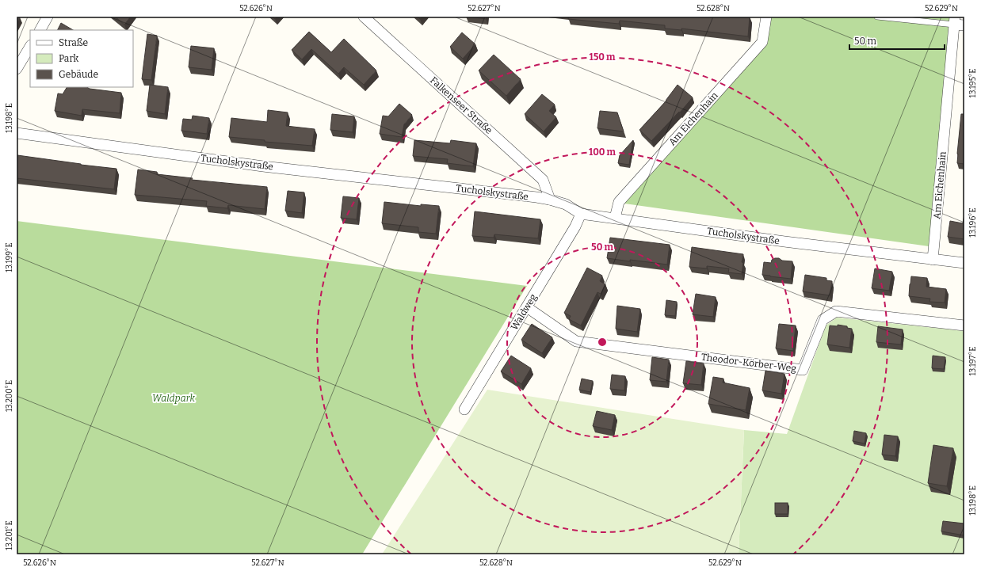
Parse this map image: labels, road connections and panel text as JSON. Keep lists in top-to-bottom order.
{
  "streets": {
    "street": [
      "Falkenseer Straße",
      "Am Eichenhain",
      "Tucholskystraße",
      "Waldweg",
      "Theodor-Körber-Weg"
    ]
  },
  "crossings": [
    ["Falkenseer Straße", "Tucholskystraße"],
    ["Am Eichenhain", "Tucholskystraße"],
    ["Tucholskystraße", "Waldweg"],
    ["Waldweg", "Theodor-Körber-Weg"]
  ],
  "parks": ["Waldpark"],
  "legend": ["Straße", "Park", "Gebäude"],
  "scale_bar": "50 m",
  "coordinates": [
    "52.626°N",
    "52.627°N",
    "52.628°N",
    "52.629°N",
    "13.195°E",
    "13.198°E",
    "13.196°E",
    "13.199°E",
    "13.197°E",
    "13.200°E",
    "13.201°E"
  ],
  "rings": ["150 m", "100 m", "50 m"]
}
